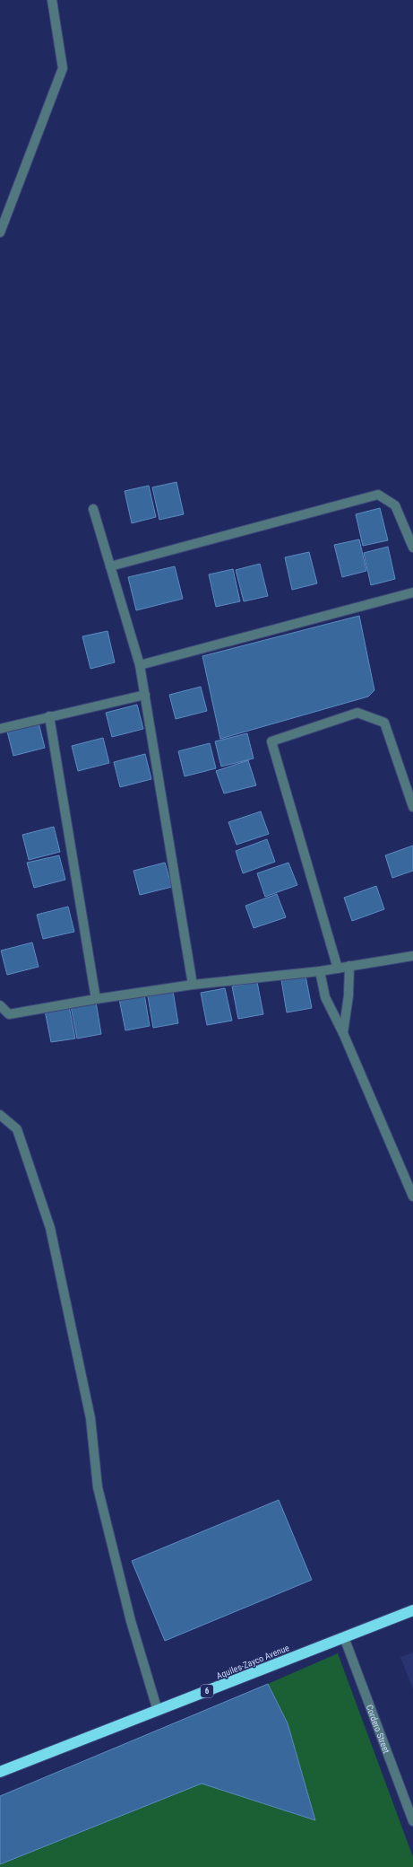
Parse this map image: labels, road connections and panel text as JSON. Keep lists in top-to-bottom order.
{
  "streets": {
    "highway": ["Aquiles-Zayco Avenue", "6"],
    "street": ["Cordero Street"]
  },
  "crossings": [
    ["Aquiles-Zayco Avenue", "Cordero Street"]
  ]
}
